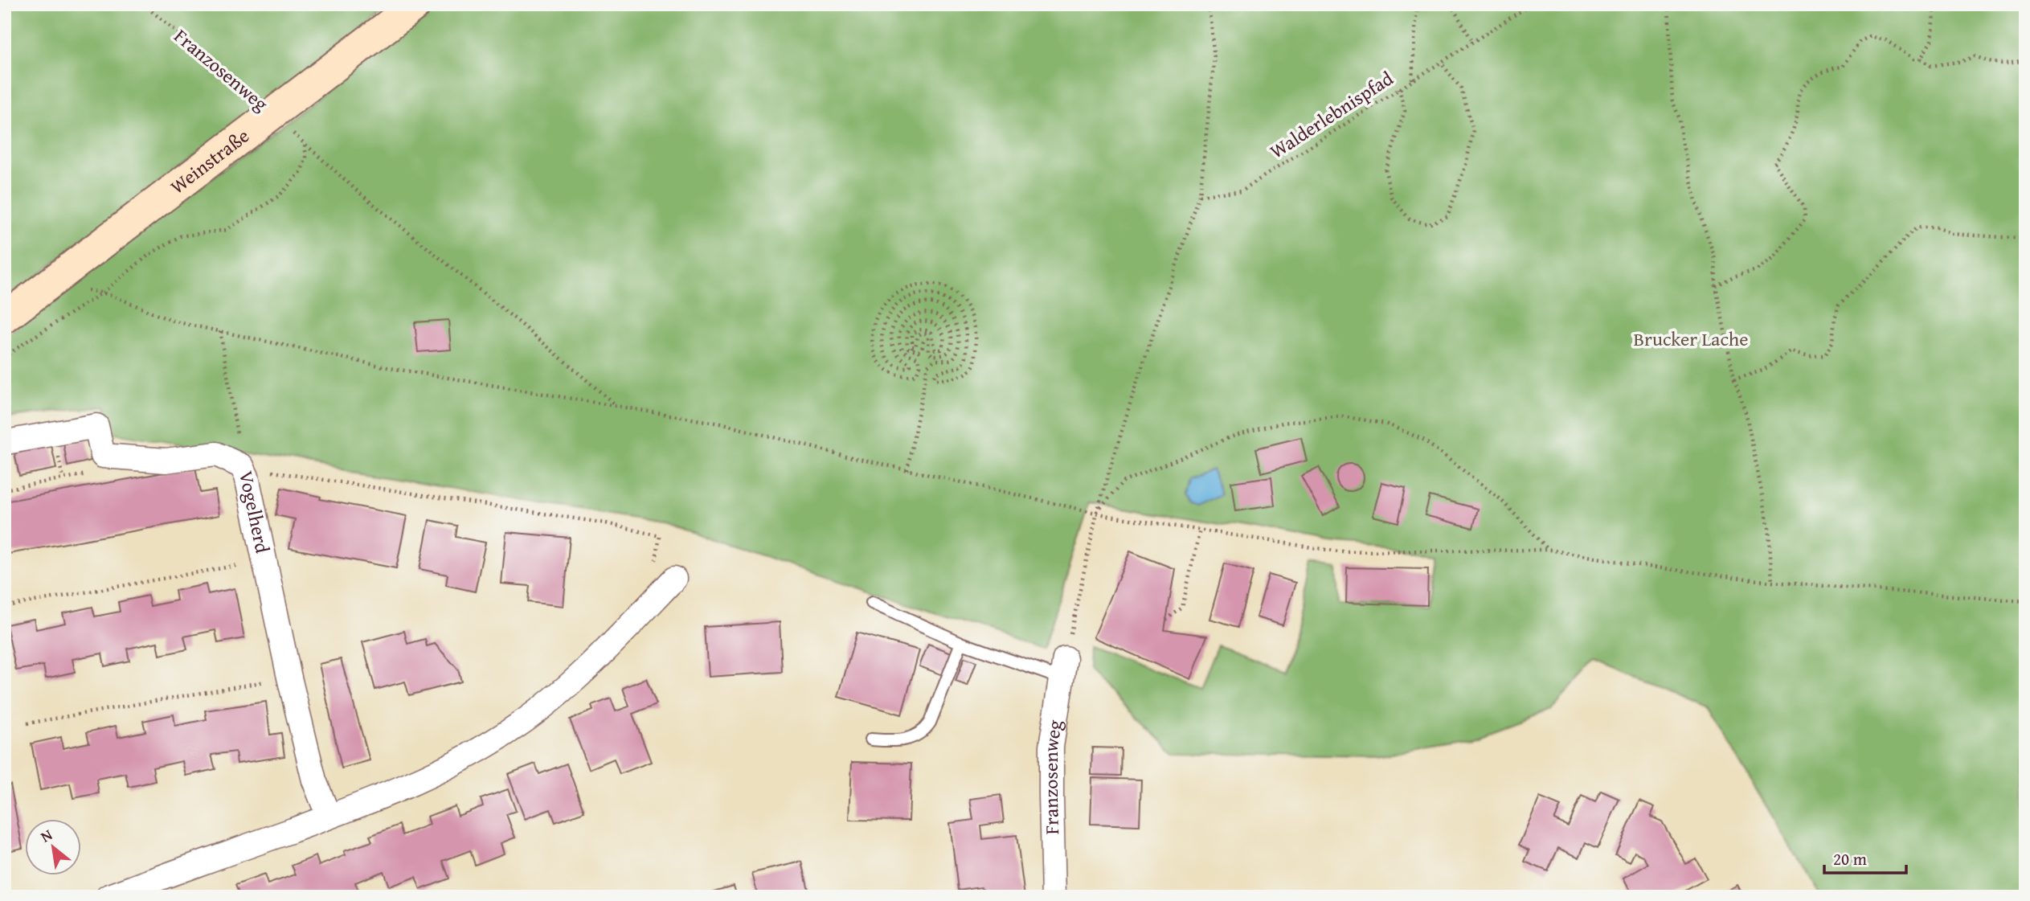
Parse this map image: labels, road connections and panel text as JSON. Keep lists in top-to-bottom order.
{
  "streets": {
    "main road": ["Weinstraße"],
    "street": ["Franzosenweg", "Vogelherd"],
    "path": ["Walderlebnispfad"]
  },
  "crossings": [
    ["Franzosenweg", "Weinstraße"]
  ],
  "parks": ["Brucker Lache"],
  "scale_bar": "20 m",
  "north": "top left"
}
